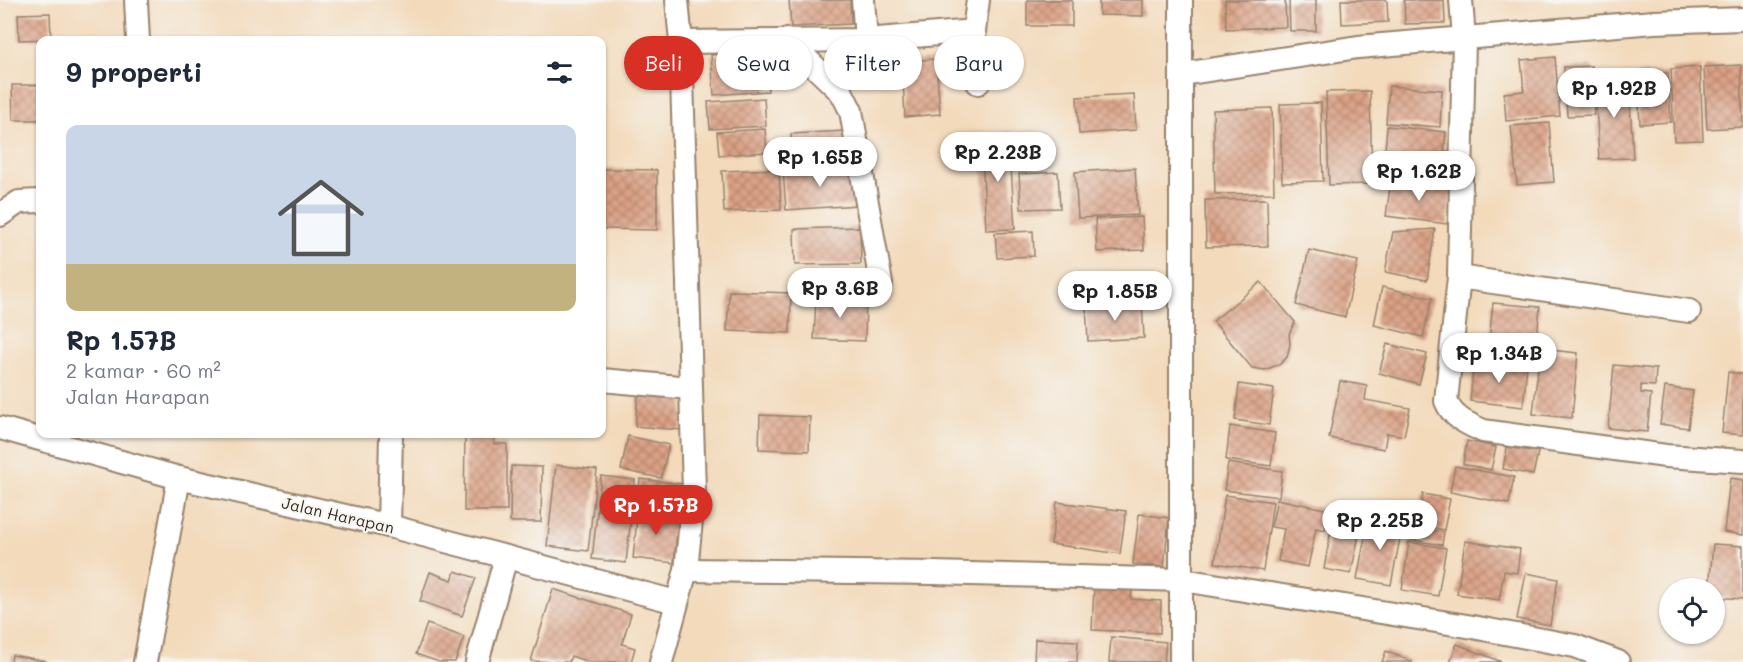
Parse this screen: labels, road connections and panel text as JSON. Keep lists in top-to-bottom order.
{
  "streets": {
    "street": ["Jalan Harapan"]
  },
  "page": {
    "chip": [
      "Beli",
      "Sewa",
      "Filter",
      "Baru"
    ],
    "heading": "9 properti",
    "price": [
      "Rp 1.92B",
      "Rp 2.23B",
      "Rp 1.65B",
      "Rp 1.62B",
      "Rp 3.6B",
      "Rp 1.85B",
      "Rp 1.34B",
      "Rp 1.57B",
      "Rp 2.25B"
    ],
    "list": [
      {
        "name": "Rp 1.57B",
        "note": "2 kamar · 60 m² · Jalan Harapan"
      }
    ]
  }
}
